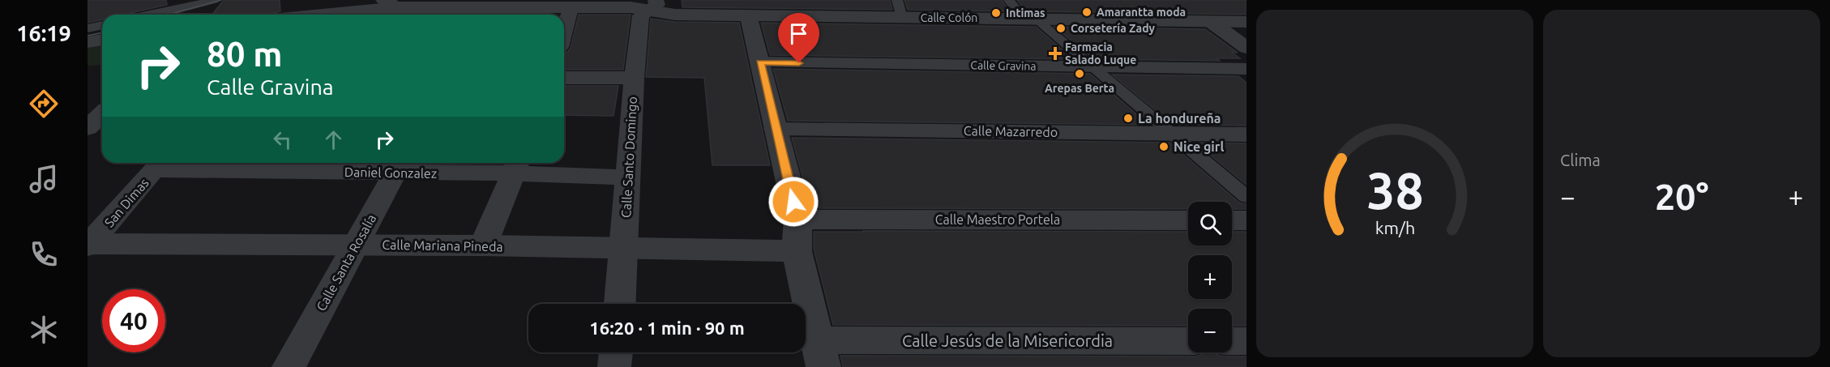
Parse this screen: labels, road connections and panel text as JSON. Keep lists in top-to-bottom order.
{
  "streets": {
    "street": [
      "Calle Colón",
      "Calle Gravina",
      "Calle Mazarredo",
      "Calle Santo Domingo",
      "Daniel Gonzalez",
      "San Dimas",
      "Calle Maestro Portela",
      "Calle Mariana Pineda",
      "Calle Santa Rosalía",
      "Calle Jesús de la Misericordia"
    ]
  },
  "crossings": [
    ["Calle Colón", "Calle Santo Domingo"],
    ["Calle Santo Domingo", "Daniel Gonzalez"],
    ["Calle Santo Domingo", "Calle Mariana Pineda"],
    ["Daniel Gonzalez", "San Dimas"],
    ["Daniel Gonzalez", "Calle Santa Rosalía"],
    ["San Dimas", "Calle Mariana Pineda"],
    ["Calle Mariana Pineda", "Calle Santa Rosalía"]
  ],
  "places": {
    "other": [
      "Amarantta moda",
      "Intimas",
      "Corsetería Zady",
      "Arepas Berta",
      "La hondureña",
      "Nice girl"
    ],
    "health": ["Farmacia Salado Luque"]
  },
  "page": {
    "tabs": "16:19",
    "tile": "Clima",
    "turn": ["80 m", "Calle Gravina"],
    "heat": ["−", "20°", "+"],
    "map_buttons": ["+", "−"],
    "limit": "40",
    "trip": "16:20 · 1 min · 90 m",
    "gauge": ["38", "km/h"]
  }
}
